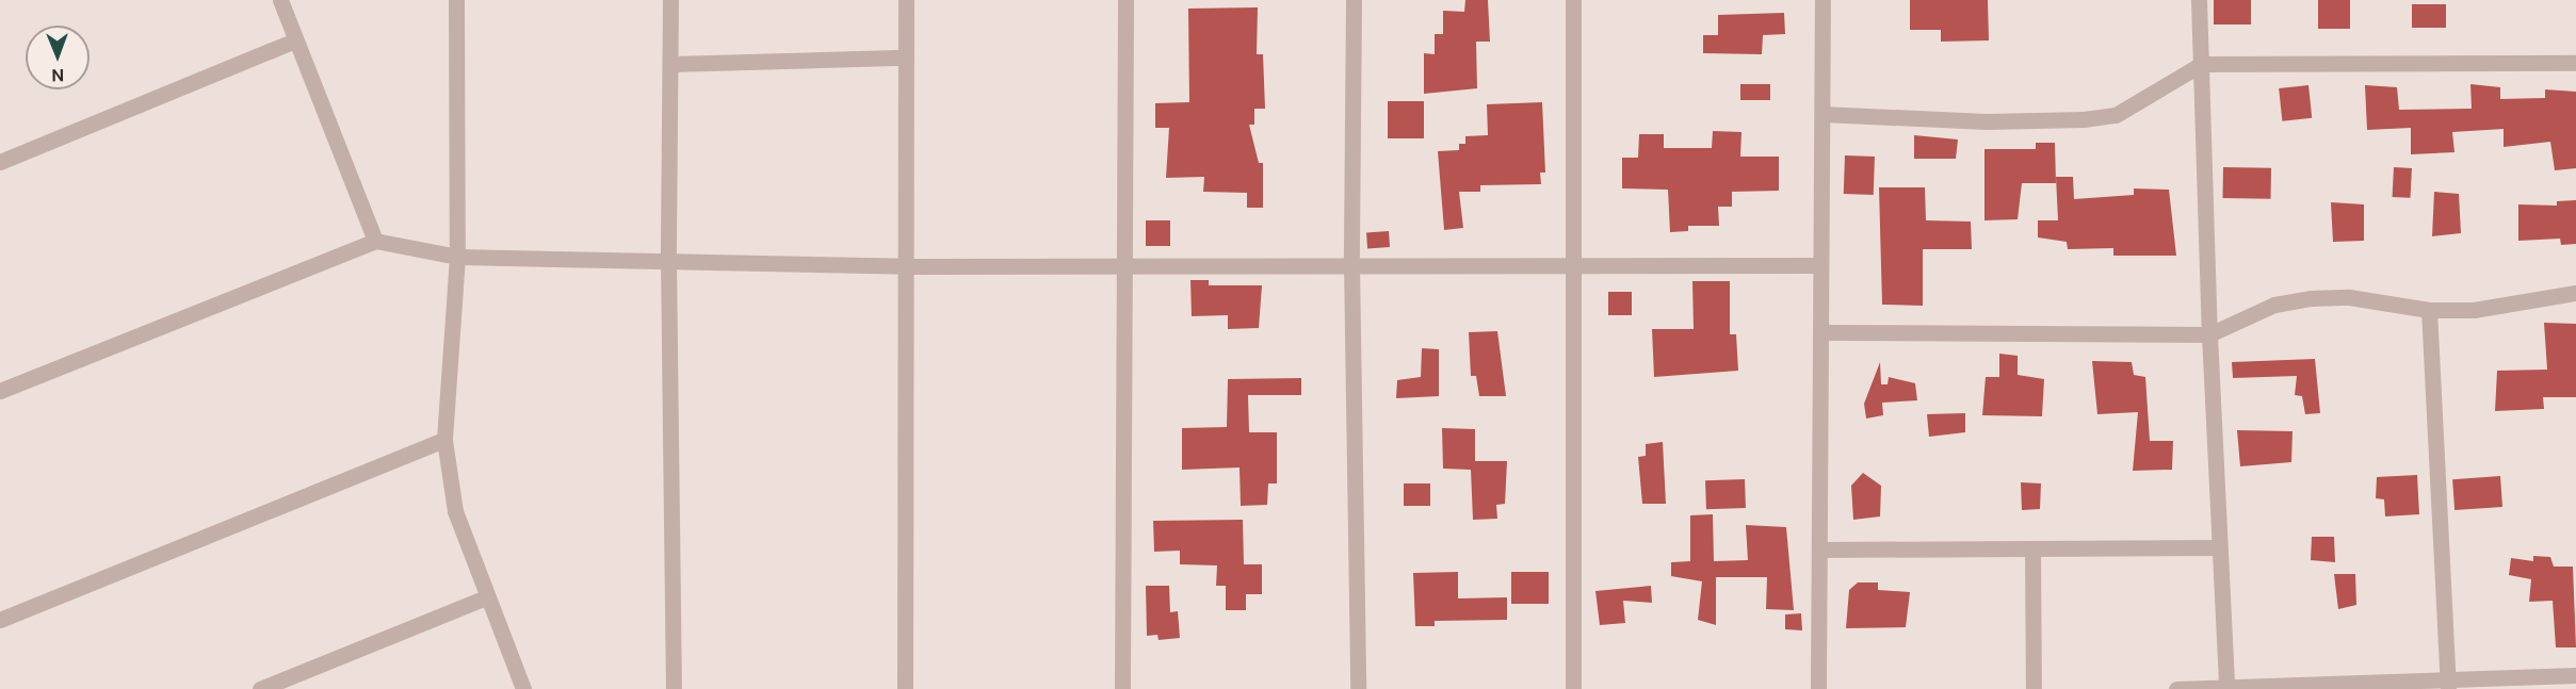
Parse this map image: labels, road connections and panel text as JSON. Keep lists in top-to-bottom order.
{
  "north": "bottom"
}
